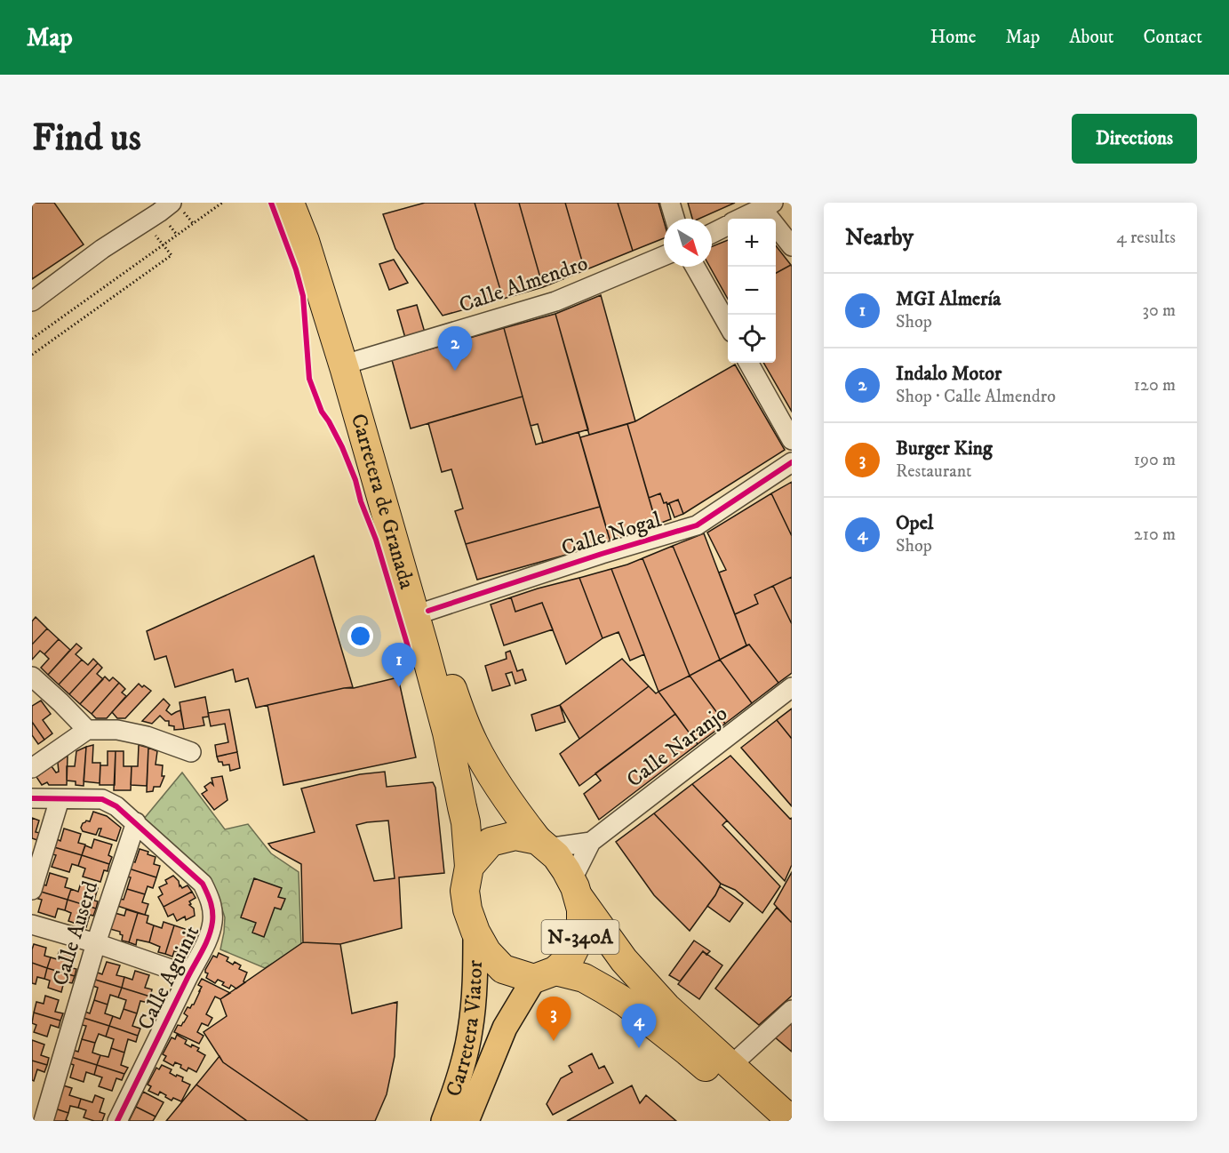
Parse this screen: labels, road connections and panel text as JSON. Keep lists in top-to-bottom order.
{
  "streets": {
    "highway": ["Carretera de Granada", "N-340A"],
    "main road": ["Carretera Viator"],
    "street": [
      "Calle Almendro",
      "Calle Nogal",
      "Calle Naranjo",
      "Calle Auserd",
      "Calle Aguinit"
    ]
  },
  "crossings": [
    ["Calle Almendro", "Carretera de Granada"],
    ["Carretera de Granada", "Calle Nogal"],
    ["Carretera de Granada", "Calle Naranjo"],
    ["Carretera de Granada", "N-340A"],
    ["Carretera de Granada", "Carretera Viator"],
    ["Calle Naranjo", "N-340A"],
    ["Calle Naranjo", "Carretera Viator"],
    ["Calle Auserd", "Calle Aguinit"],
    ["N-340A", "Carretera Viator"]
  ],
  "north": "bottom right",
  "page": {
    "header": "Map",
    "nav": [
      "Home",
      "Map",
      "About",
      "Contact"
    ],
    "buttons": "Directions",
    "title": "Find us",
    "heading": ["Nearby", "4 results"],
    "map_buttons": ["+", "−"],
    "list": [
      {
        "mark": "1",
        "name": "MGI Almería",
        "note": "Shop",
        "value": "30 m"
      },
      {
        "mark": "2",
        "name": "Indalo Motor",
        "note": "Shop · Calle Almendro",
        "value": "120 m"
      },
      {
        "mark": "3",
        "name": "Burger King",
        "note": "Restaurant",
        "value": "190 m"
      },
      {
        "mark": "4",
        "name": "Opel",
        "note": "Shop",
        "value": "210 m"
      }
    ],
    "pins": [
      "2",
      "1",
      "3",
      "4"
    ]
  }
}
